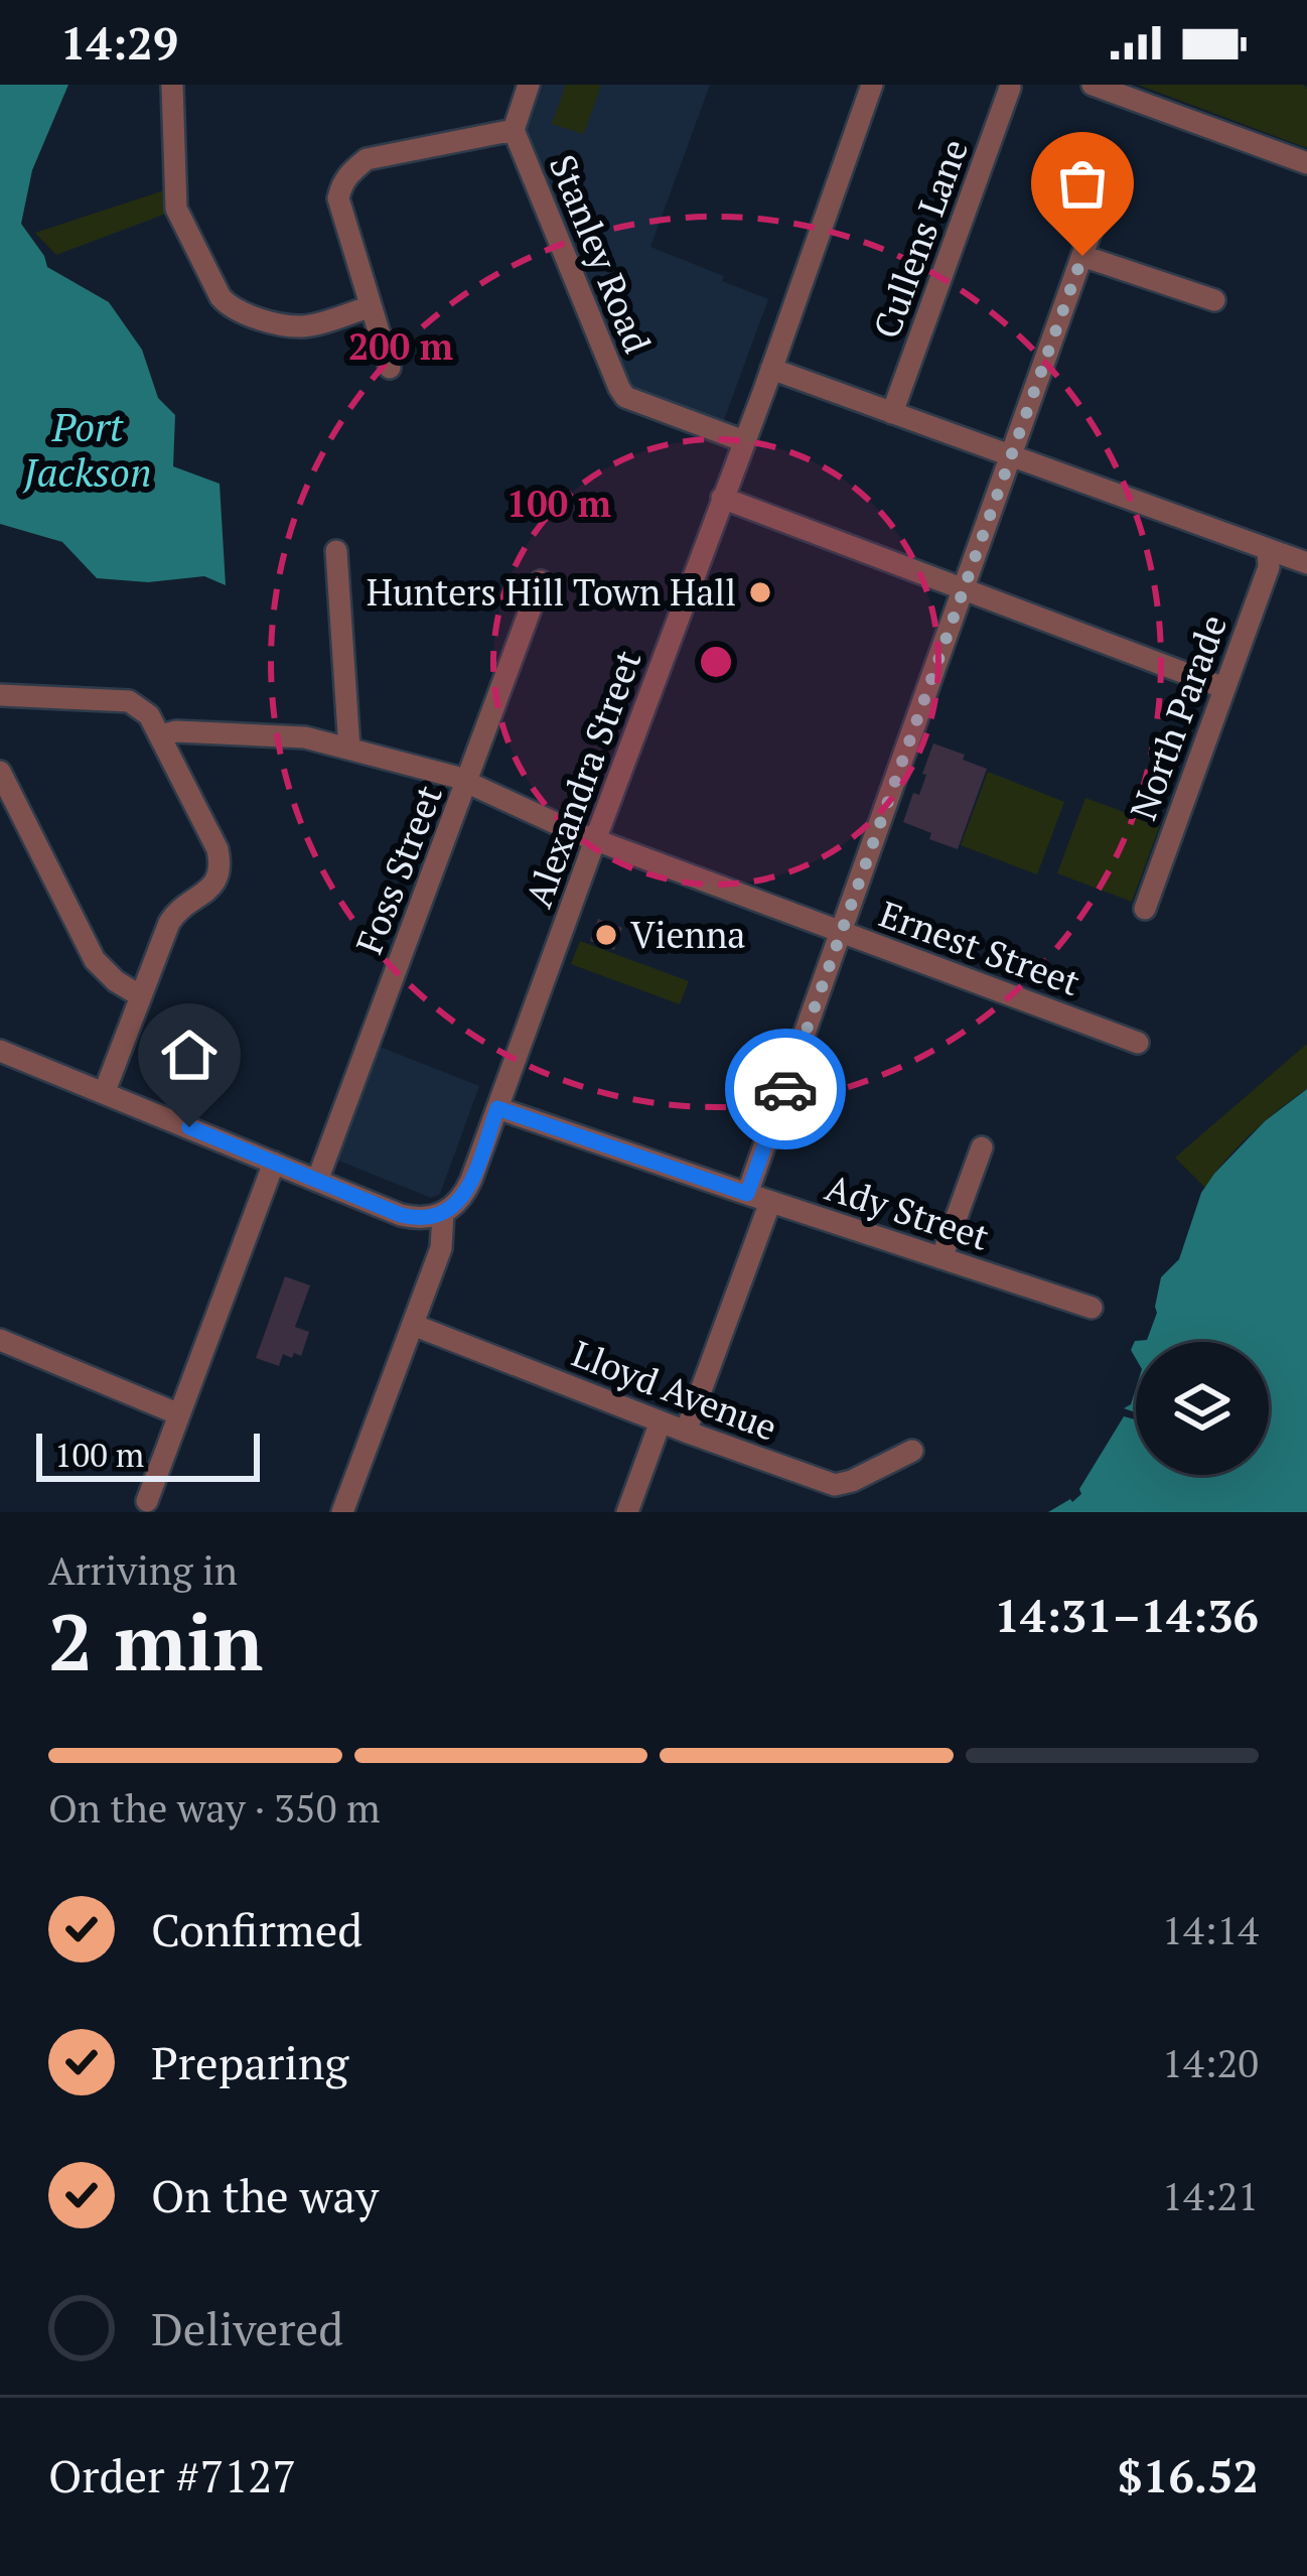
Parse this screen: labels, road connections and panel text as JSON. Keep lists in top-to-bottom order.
{
  "streets": {
    "street": [
      "Cullens Lane",
      "Stanley Road",
      "North Parade",
      "Alexandra Street",
      "Foss Street",
      "Ernest Street",
      "Ady Street",
      "Lloyd Avenue"
    ]
  },
  "crossings": [
    ["Stanley Road", "Alexandra Street"],
    ["Alexandra Street", "Ernest Street"],
    ["Alexandra Street", "Ady Street"],
    ["Alexandra Street", "Lloyd Avenue"],
    ["Foss Street", "Ernest Street"]
  ],
  "water": ["Port Jackson"],
  "places": ["Hunters Hill Town Hall", "Vienna"],
  "scale_bar": "100 m",
  "page": {
    "status": "14:29",
    "scale": "100 m",
    "heading": ["2 min", "Arriving in", "14:31–14:36"],
    "panel": ["Order #7127", "$16.52"],
    "bar": "On the way · 350 m",
    "list": [
      ["Confirmed", "14:14"],
      ["Preparing", "14:20"],
      ["On the way", "14:21"],
      "Delivered"
    ]
  },
  "rings": ["200 m", "100 m"]
}
